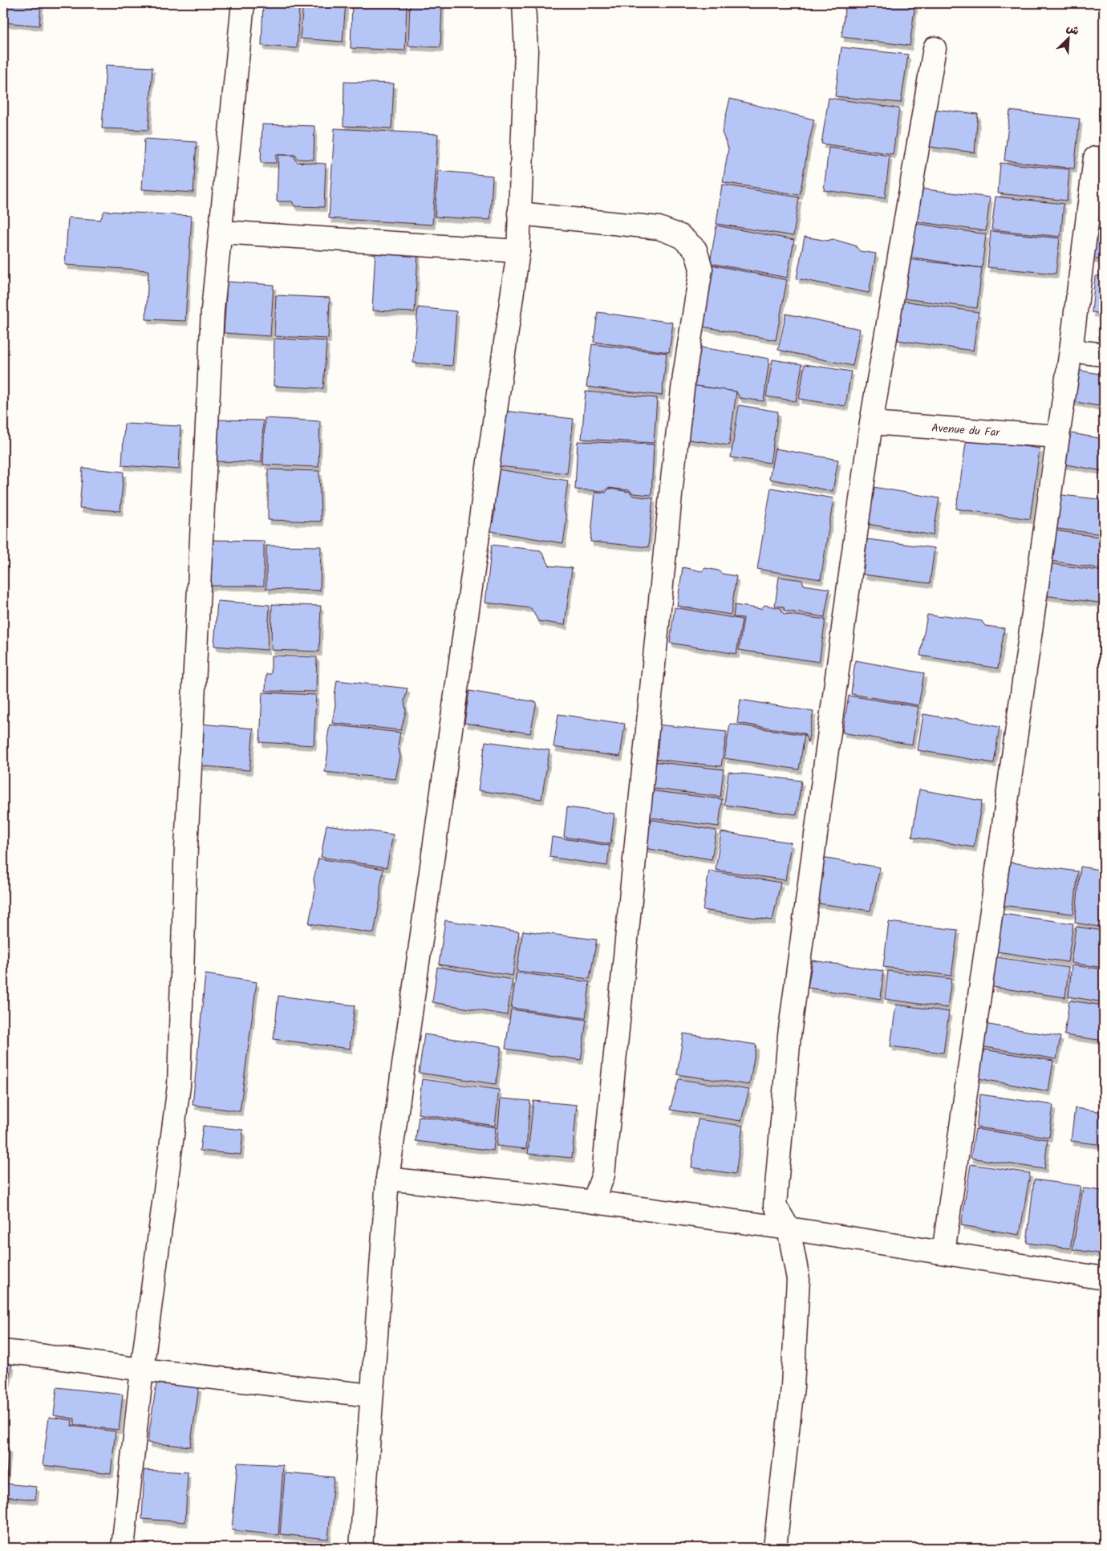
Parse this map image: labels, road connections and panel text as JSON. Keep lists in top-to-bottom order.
{
  "streets": {
    "street": ["Avenue du Far"]
  },
  "north": "top right"
}
